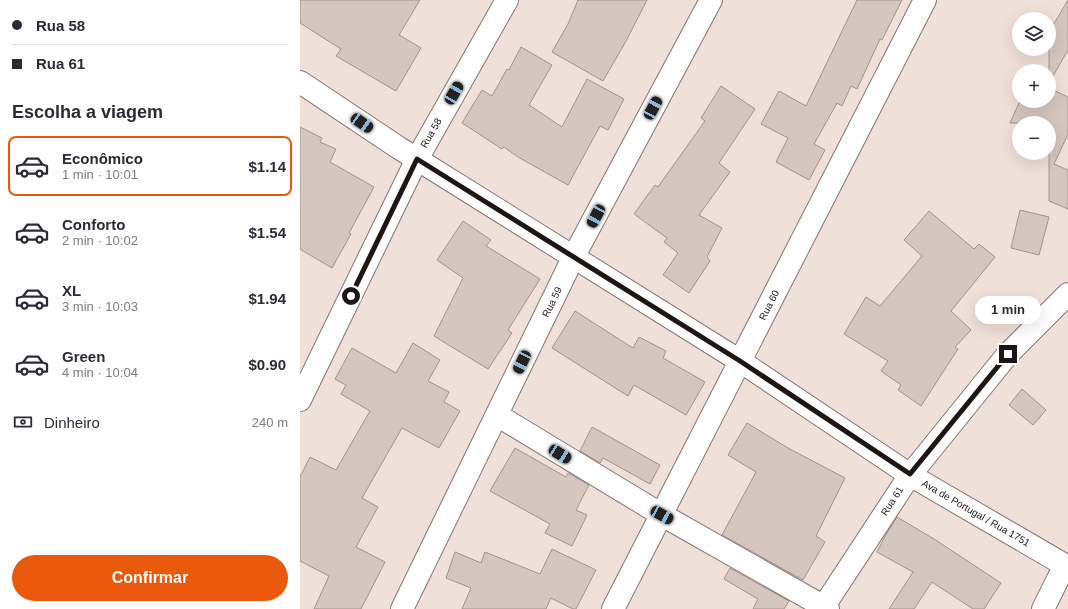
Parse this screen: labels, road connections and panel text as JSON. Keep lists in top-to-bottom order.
{
  "streets": {
    "street": [
      "Rua 58",
      "Rua 59",
      "Rua 60",
      "Rua 61",
      "Ava de Portugal / Rua 1751"
    ]
  },
  "crossings": [
    ["Rua 58", "Ava de Portugal / Rua 1751"],
    ["Rua 59", "Ava de Portugal / Rua 1751"],
    ["Rua 60", "Ava de Portugal / Rua 1751"],
    ["Rua 61", "Ava de Portugal / Rua 1751"]
  ],
  "page": {
    "banner": ["Rua 58", "Rua 61"],
    "map_buttons": ["+", "−"],
    "heading": "Escolha a viagem",
    "list": [
      {
        "name": "Econômico",
        "note": "1 min · 10:01",
        "value": "$1.14"
      },
      {
        "name": "Conforto",
        "note": "2 min · 10:02",
        "value": "$1.54"
      },
      {
        "name": "XL",
        "note": "3 min · 10:03",
        "value": "$1.94"
      },
      {
        "name": "Green",
        "note": "4 min · 10:04",
        "value": "$0.90"
      }
    ],
    "bubble": "1 min",
    "pay": ["Dinheiro", "240 m"],
    "buttons": "Confirmar"
  }
}
